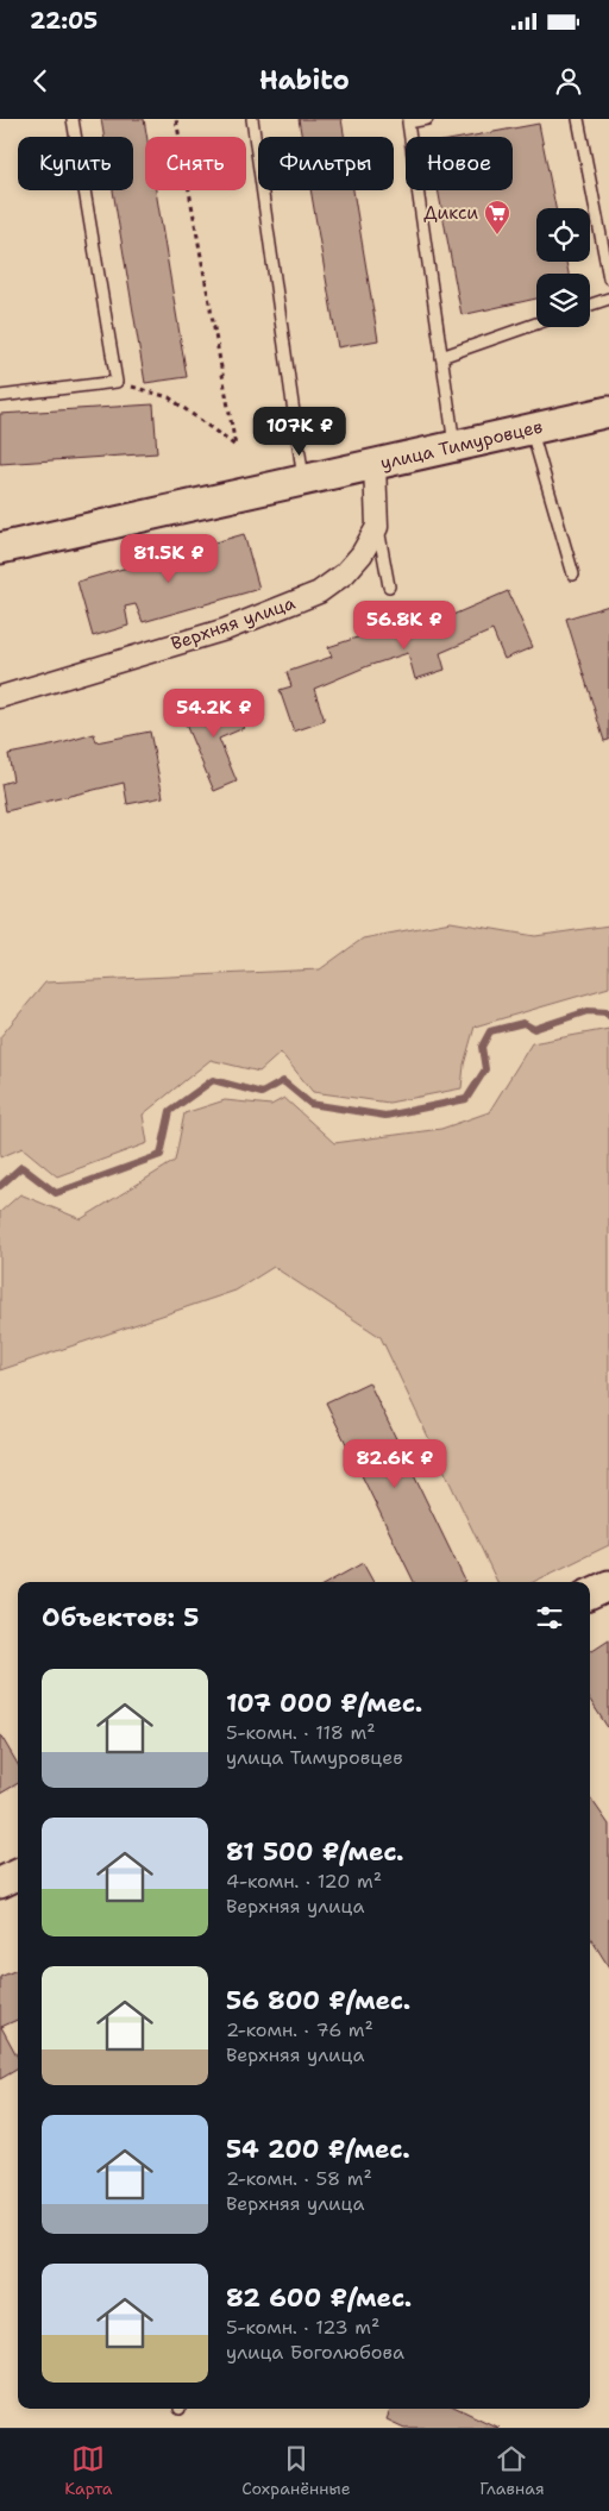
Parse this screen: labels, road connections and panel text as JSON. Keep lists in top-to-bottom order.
{
  "streets": {
    "street": ["улица Тимуровцев", "Верхняя улица"]
  },
  "places": {
    "supermarket": ["Дикси"]
  },
  "page": {
    "status": "22:05",
    "header": "Habito",
    "chip": [
      "Купить",
      "Снять",
      "Фильтры",
      "Новое"
    ],
    "price": [
      "107K ₽",
      "81.5K ₽",
      "56.8K ₽",
      "54.2K ₽",
      "82.6K ₽"
    ],
    "heading": "Объектов: 5",
    "list": [
      {
        "name": "107 000 ₽/мес.",
        "note": "5-комн. · 118 m² · улица Тимуровцев"
      },
      {
        "name": "81 500 ₽/мес.",
        "note": "4-комн. · 120 m² · Верхняя улица"
      },
      {
        "name": "56 800 ₽/мес.",
        "note": "2-комн. · 76 m² · Верхняя улица"
      },
      {
        "name": "54 200 ₽/мес.",
        "note": "2-комн. · 58 m² · Верхняя улица"
      },
      {
        "name": "82 600 ₽/мес.",
        "note": "5-комн. · 123 m² · улица Боголюбова"
      }
    ],
    "tabs": ["Карта", "Сохранённые", "Главная"]
  }
}
